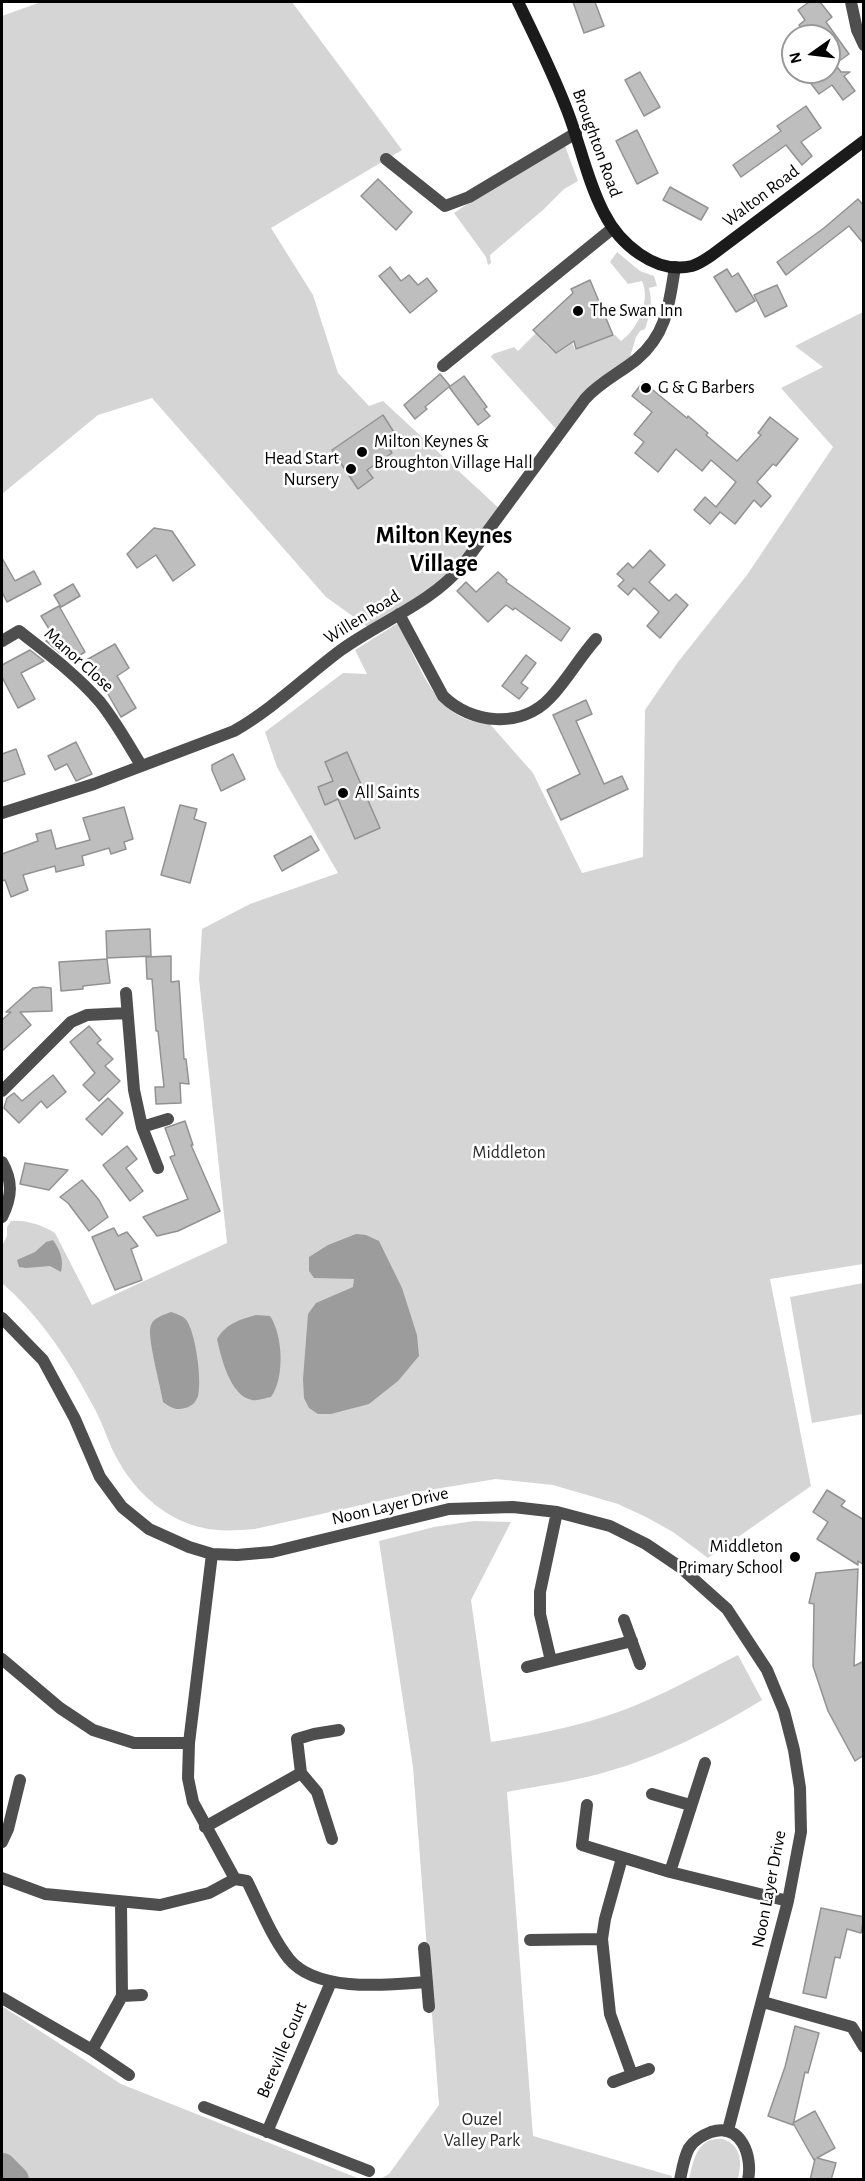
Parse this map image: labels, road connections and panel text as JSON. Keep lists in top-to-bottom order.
{
  "streets": {
    "street": [
      "Broughton Road",
      "Walton Road",
      "Willen Road",
      "Manor Close",
      "Noon Layer Drive",
      "Bereville Court"
    ]
  },
  "crossings": [
    ["Broughton Road", "Walton Road"],
    ["Broughton Road", "Willen Road"],
    ["Walton Road", "Willen Road"],
    ["Willen Road", "Manor Close"]
  ],
  "districts": ["Milton Keynes Village"],
  "parks": ["Middleton", "Ouzel Valley Park"],
  "places": [
    "The Swan Inn",
    "G & G Barbers",
    "Milton Keynes & Broughton Village Hall",
    "Head Start Nursery",
    "All Saints",
    "Middleton Primary School"
  ],
  "north": "left"
}
